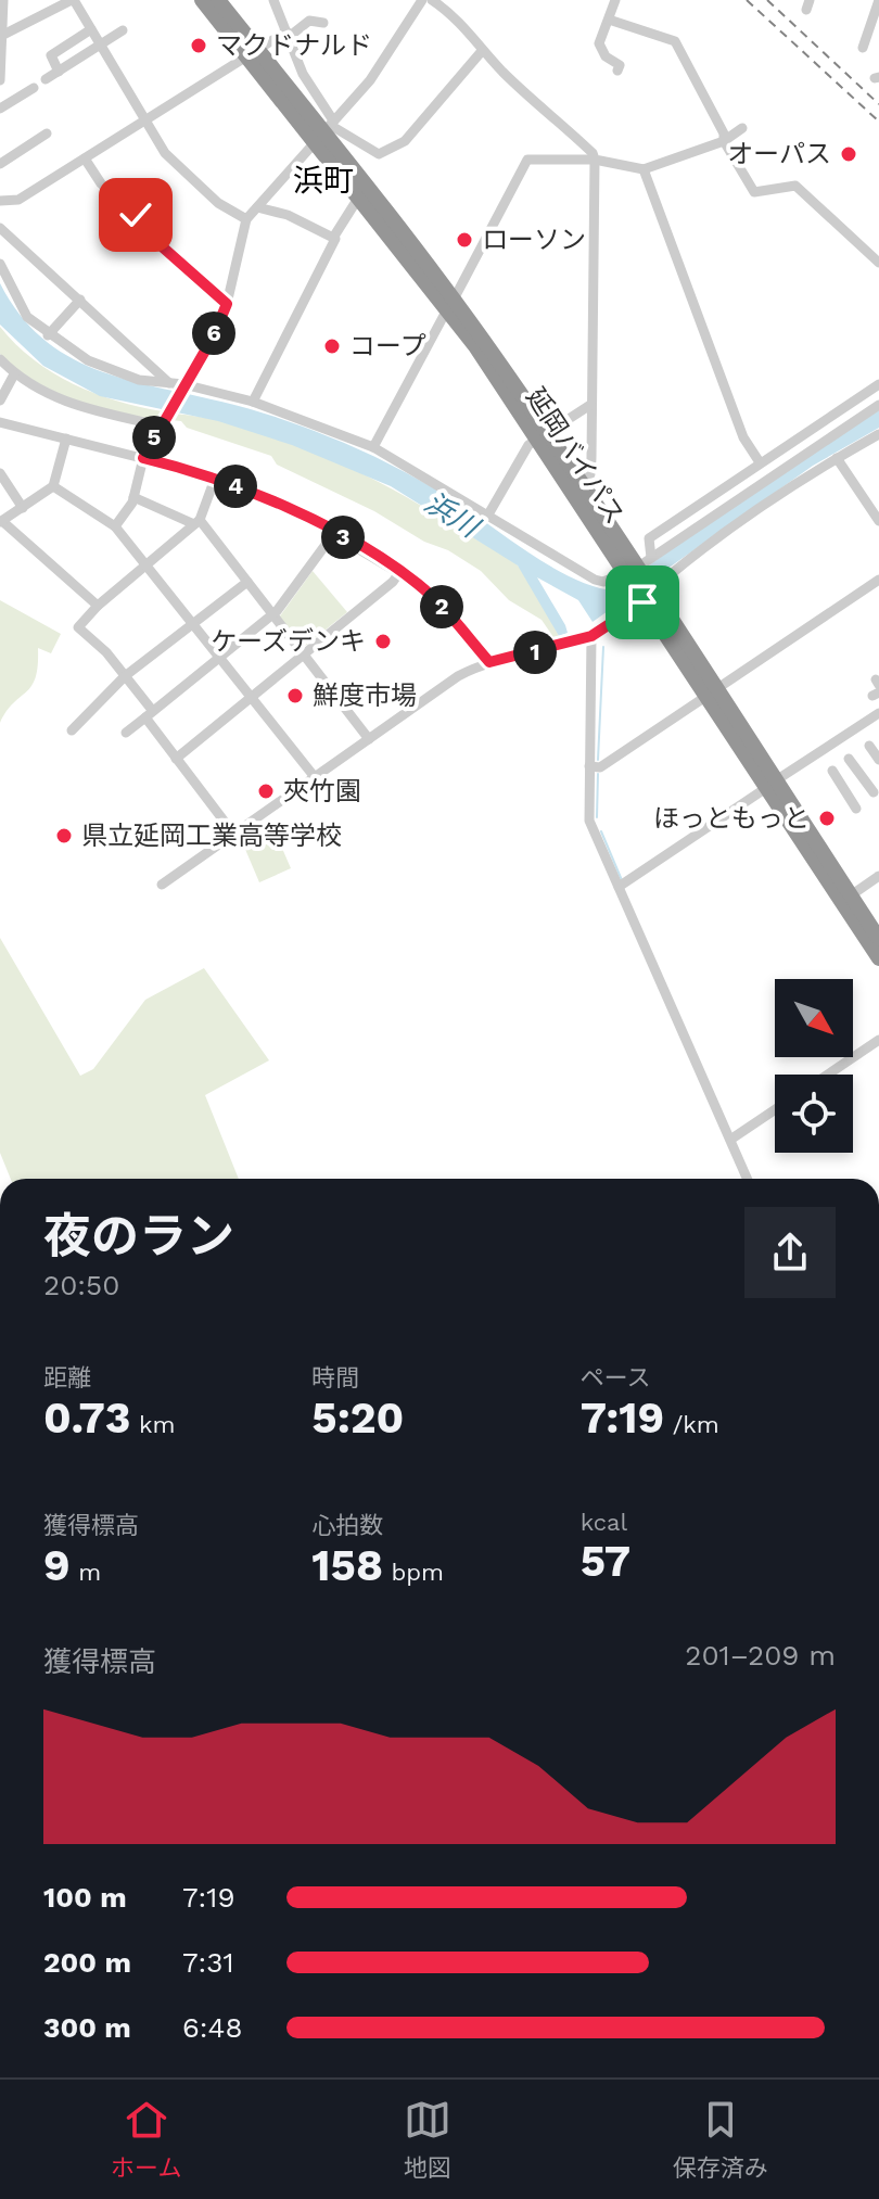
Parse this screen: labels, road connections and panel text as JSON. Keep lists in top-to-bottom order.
{
  "streets": {
    "highway": ["延岡バイパス"]
  },
  "districts": ["浜町"],
  "water": ["浜川"],
  "places": [
    "マクドナルド",
    "オーパス",
    "ローソン",
    "コープ",
    "ケーズデンキ",
    "鮮度市場",
    "夾竹園",
    "ほっともっと",
    "県立延岡工業高等学校"
  ],
  "north": "bottom right",
  "page": {
    "pins": [
      "6",
      "5",
      "4",
      "3",
      "2",
      "1"
    ],
    "heading": ["夜のラン", "20:50"],
    "stats": [
      ["距離", "0.73 km"],
      ["時間", "5:20"],
      ["ペース", "7:19 /km"],
      ["獲得標高", "9 m"],
      ["心拍数", "158 bpm"],
      ["kcal", "57"]
    ],
    "chart": ["獲得標高", "201–209 m"],
    "list": [
      {
        "name": "100 m",
        "note": "7:19"
      },
      {
        "name": "200 m",
        "note": "7:31"
      },
      {
        "name": "300 m",
        "note": "6:48"
      }
    ],
    "tabs": ["ホーム", "地図", "保存済み"]
  }
}
